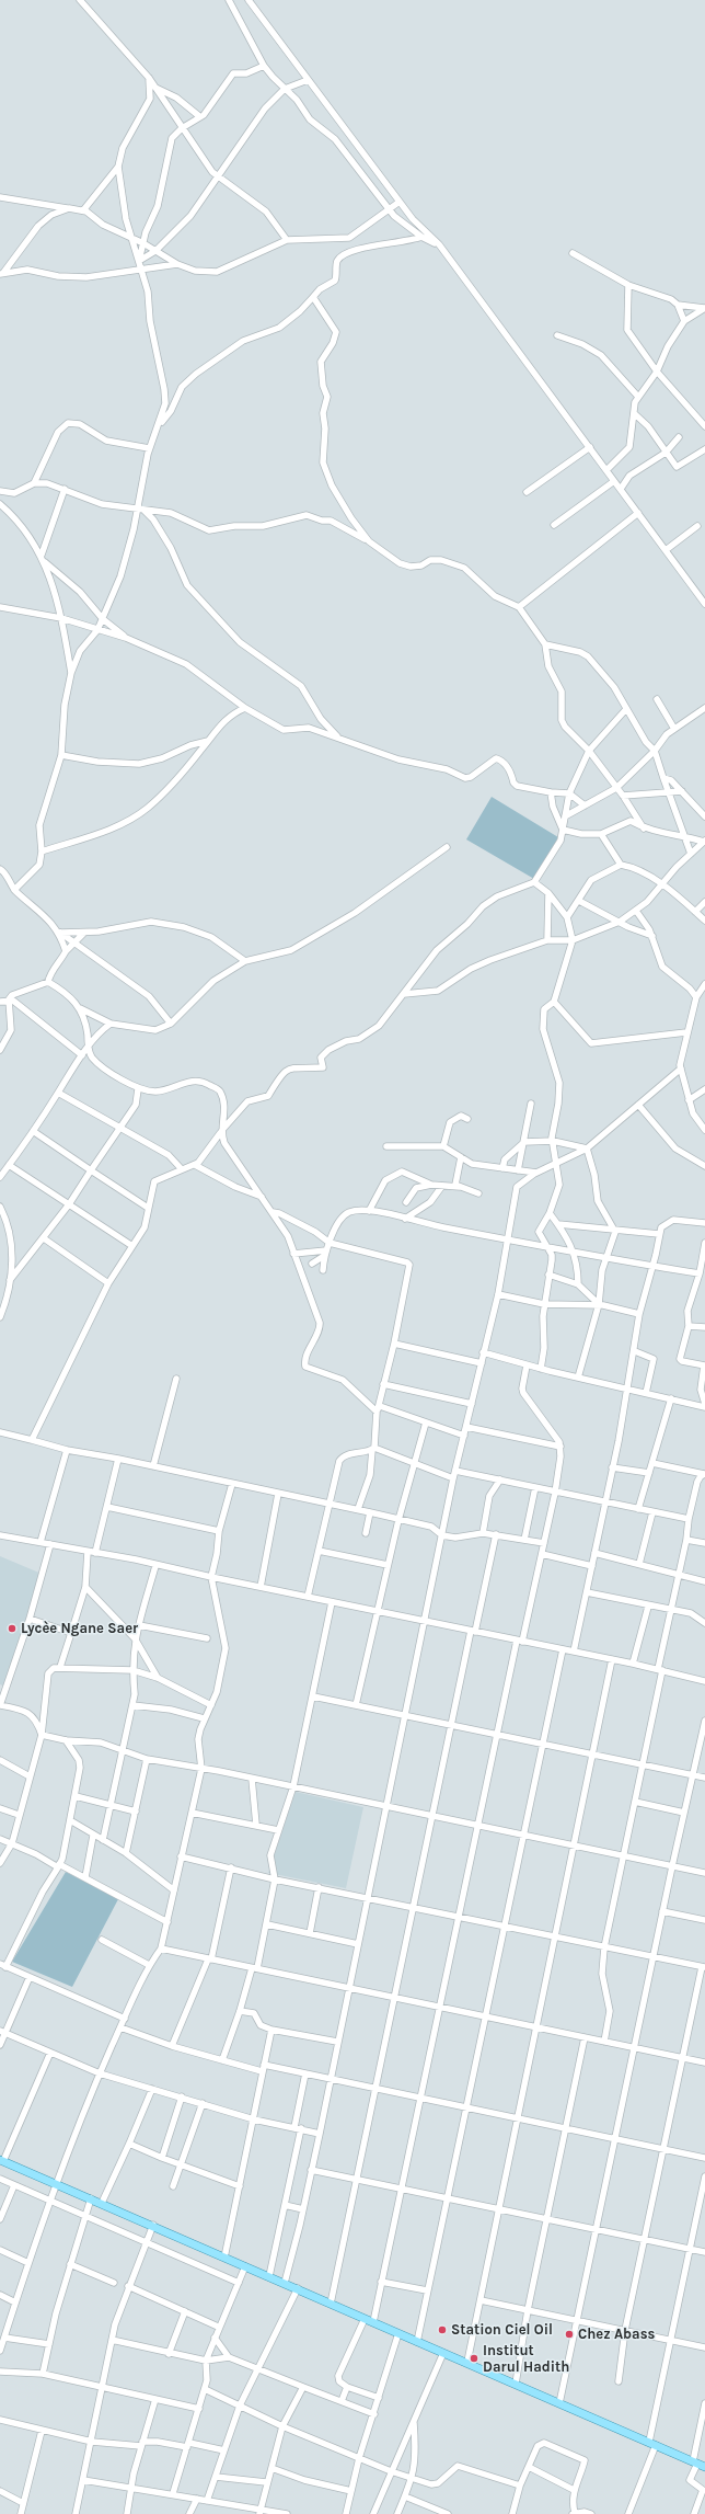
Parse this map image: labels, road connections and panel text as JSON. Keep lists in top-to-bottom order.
{
  "places": [
    "Lycèe Ngane Saer",
    "Station Ciel Oil",
    "Chez Abass",
    "Institut Darul Hadith"
  ]
}
